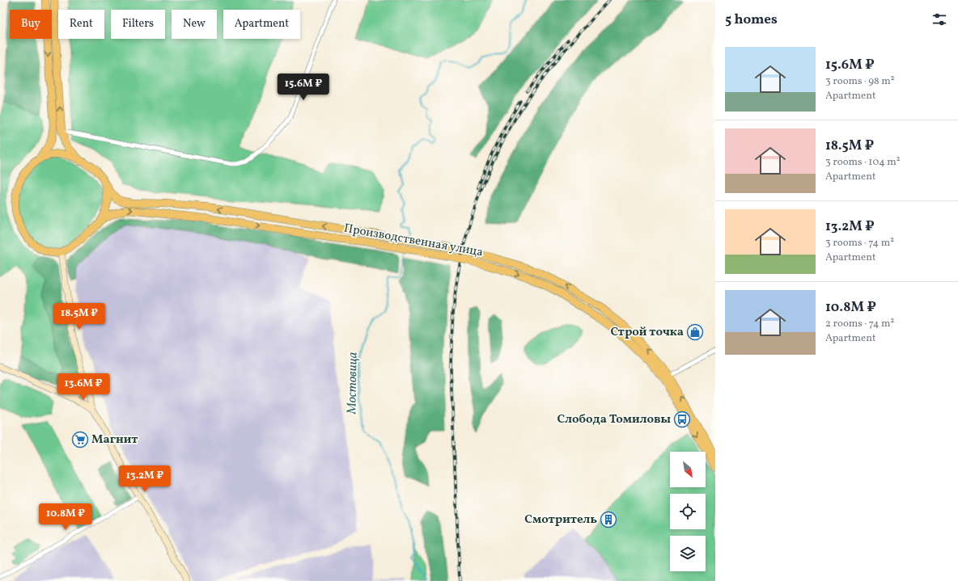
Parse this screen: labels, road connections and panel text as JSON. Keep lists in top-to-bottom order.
{
  "streets": {
    "highway": ["Производственная улица"]
  },
  "water": ["Мостовица"],
  "places": {
    "shop": ["Строй точка"],
    "bus stop": ["Слобода Томиловы"],
    "supermarket": ["Магнит"],
    "building": ["Смотритель"]
  },
  "north": "bottom right",
  "page": {
    "heading": "5 homes",
    "chip": [
      "Buy",
      "Rent",
      "Filters",
      "New",
      "Apartment"
    ],
    "list": [
      {
        "name": "15.6M ₽",
        "note": "3 rooms · 98 m² · Apartment"
      },
      {
        "name": "18.5M ₽",
        "note": "3 rooms · 104 m² · Apartment"
      },
      {
        "name": "13.2M ₽",
        "note": "3 rooms · 74 m² · Apartment"
      },
      {
        "name": "10.8M ₽",
        "note": "2 rooms · 74 m² · Apartment"
      }
    ],
    "price": [
      "15.6M ₽",
      "18.5M ₽",
      "13.6M ₽",
      "13.2M ₽",
      "10.8M ₽"
    ]
  }
}
